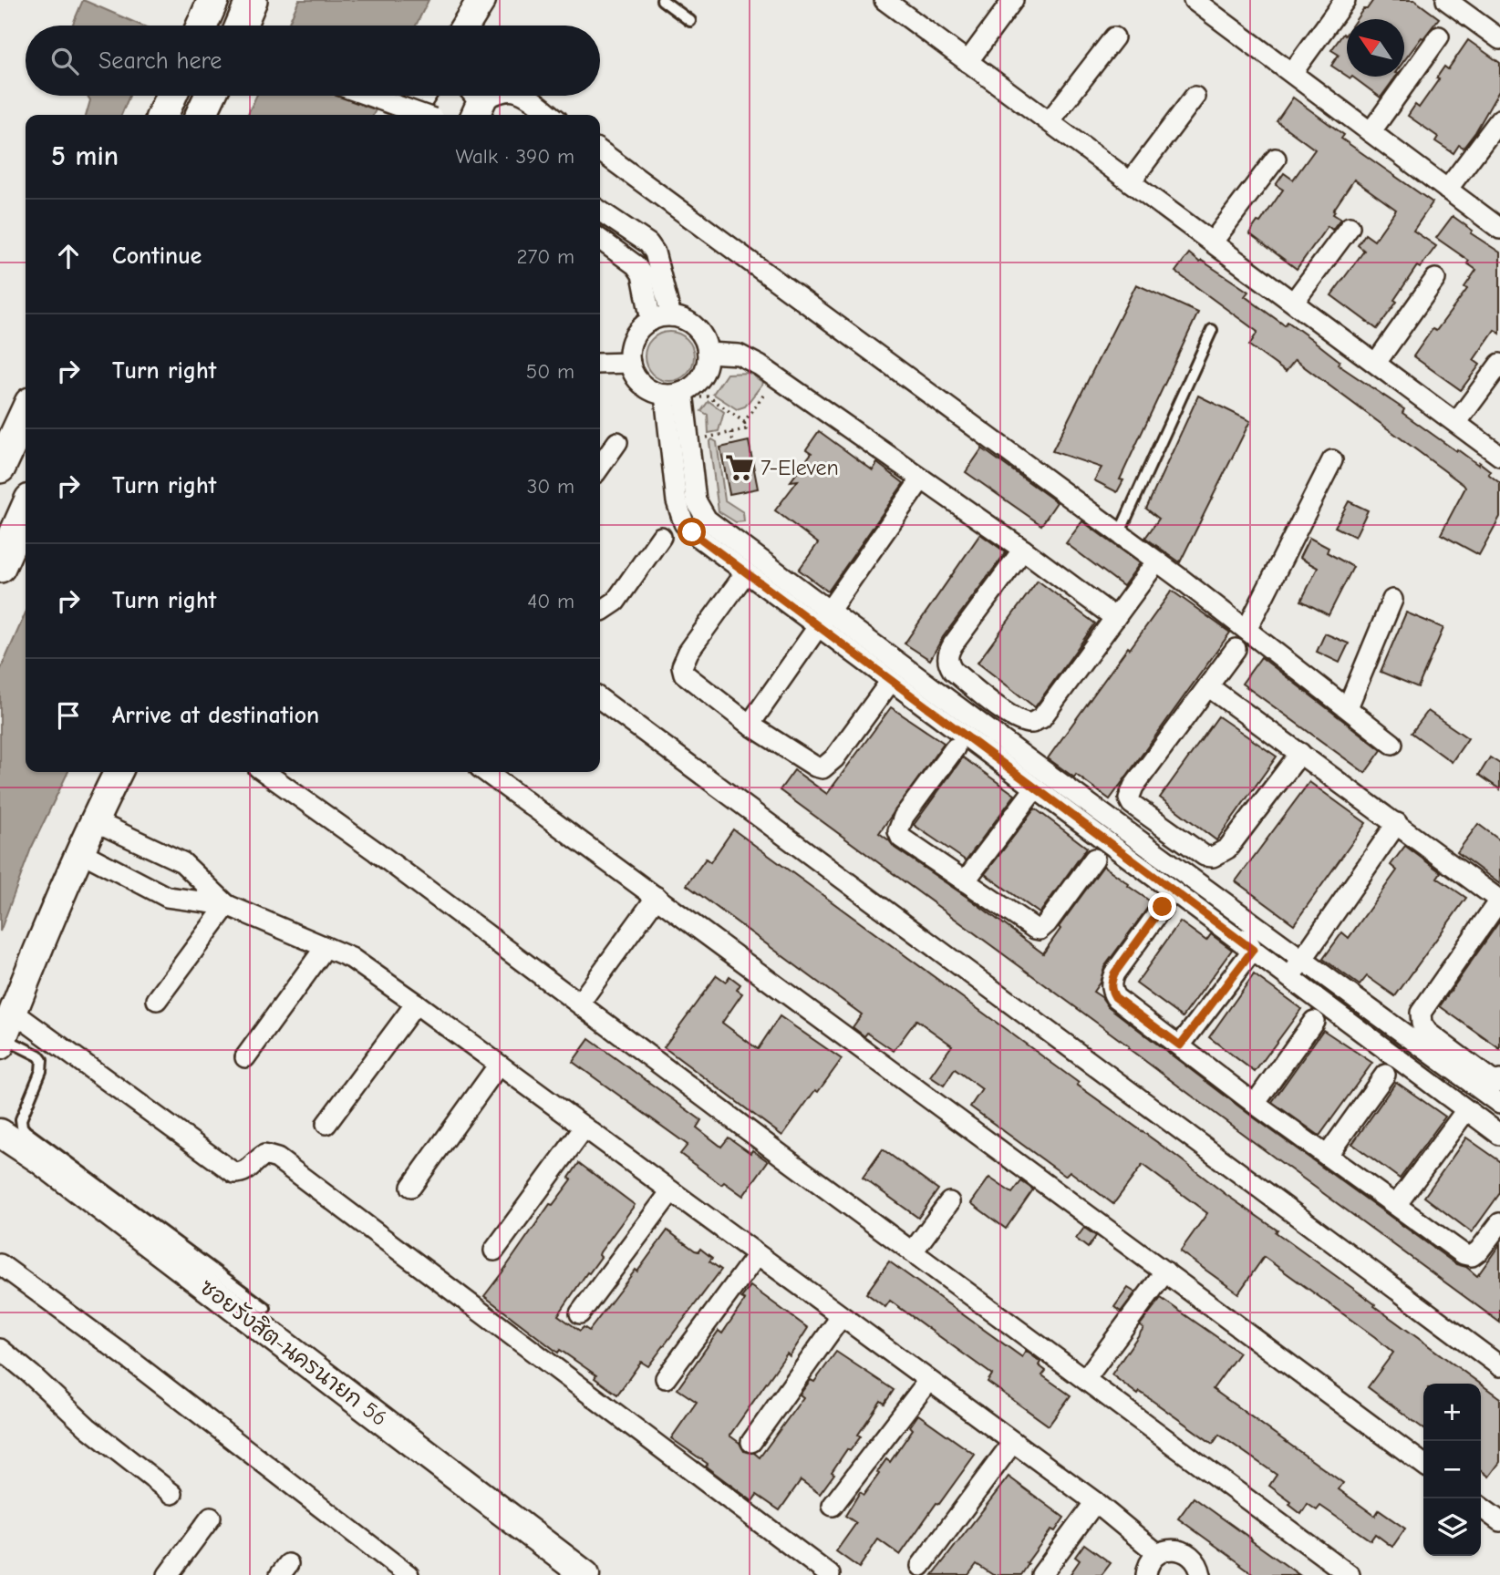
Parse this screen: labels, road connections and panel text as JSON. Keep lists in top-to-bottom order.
{
  "streets": {
    "street": ["ซอยรังสิต-นครนายก 56"]
  },
  "places": {
    "supermarket": ["7-Eleven"]
  },
  "north": "top left",
  "page": {
    "search": "Search here",
    "heading": ["5 min", "Walk · 390 m"],
    "list": [
      ["Continue", "270 m"],
      ["Turn right", "50 m"],
      ["Turn right", "30 m"],
      ["Turn right", "40 m"],
      "Arrive at destination"
    ],
    "map_buttons": ["+", "−"]
  }
}
